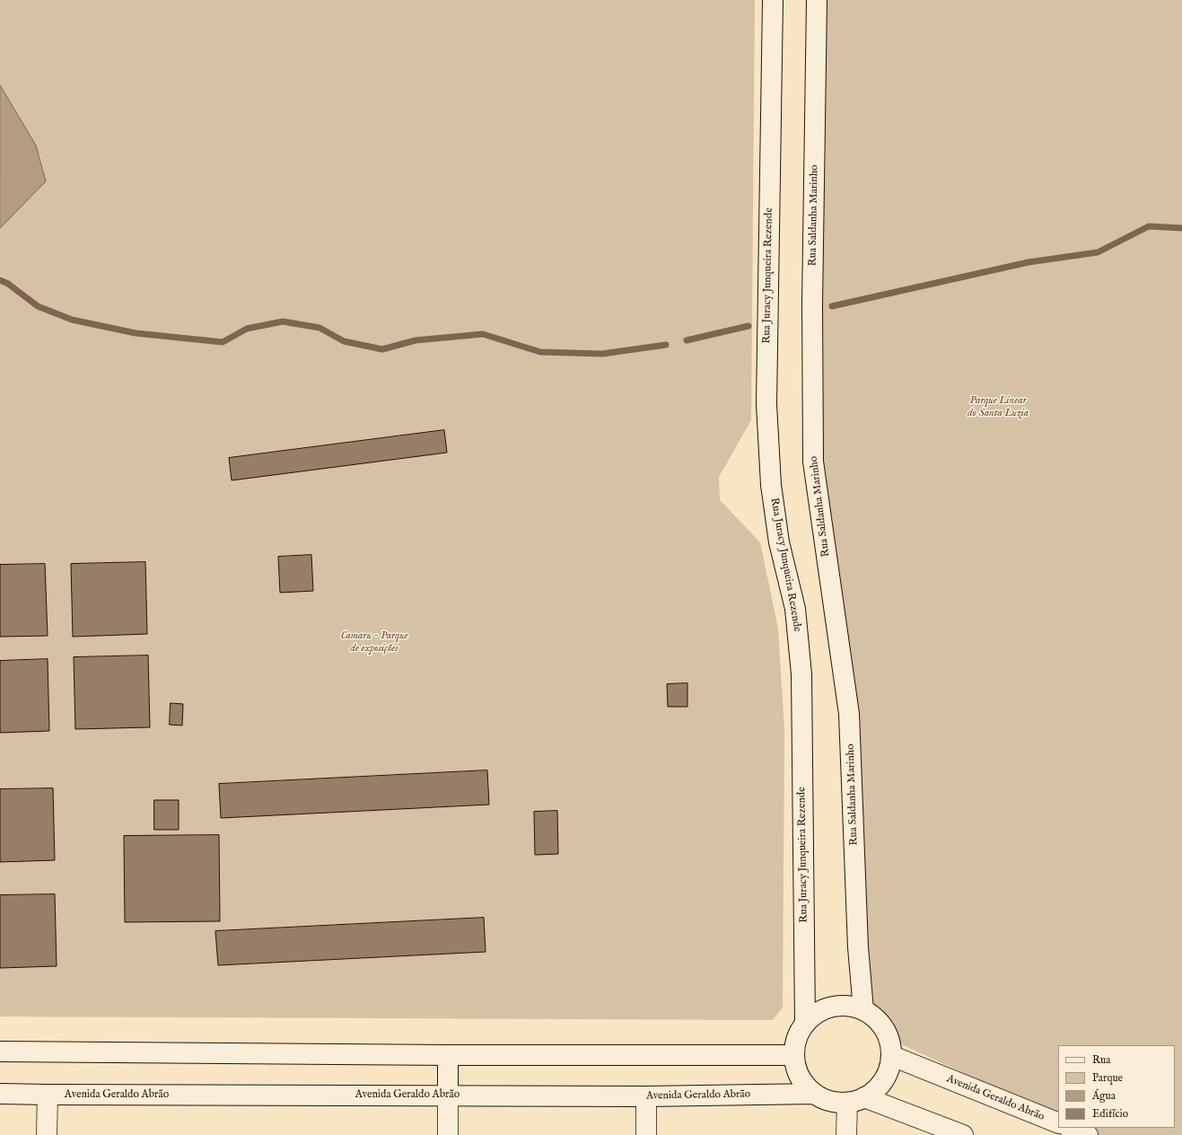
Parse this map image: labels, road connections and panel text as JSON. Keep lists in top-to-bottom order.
{
  "streets": {
    "main road": ["Rua Saldanha Marinho", "Rua Juracy Junqueira Rezende", "Avenida Geraldo Abrão"]
  },
  "crossings": [
    ["Rua Saldanha Marinho", "Rua Juracy Junqueira Rezende"],
    ["Rua Saldanha Marinho", "Avenida Geraldo Abrão"],
    ["Rua Juracy Junqueira Rezende", "Avenida Geraldo Abrão"]
  ],
  "parks": ["Parque Linear do Santa Luzia", "Camaru - Parque de exposições"],
  "legend": [
    "Rua",
    "Parque",
    "Água",
    "Edifício"
  ]
}
